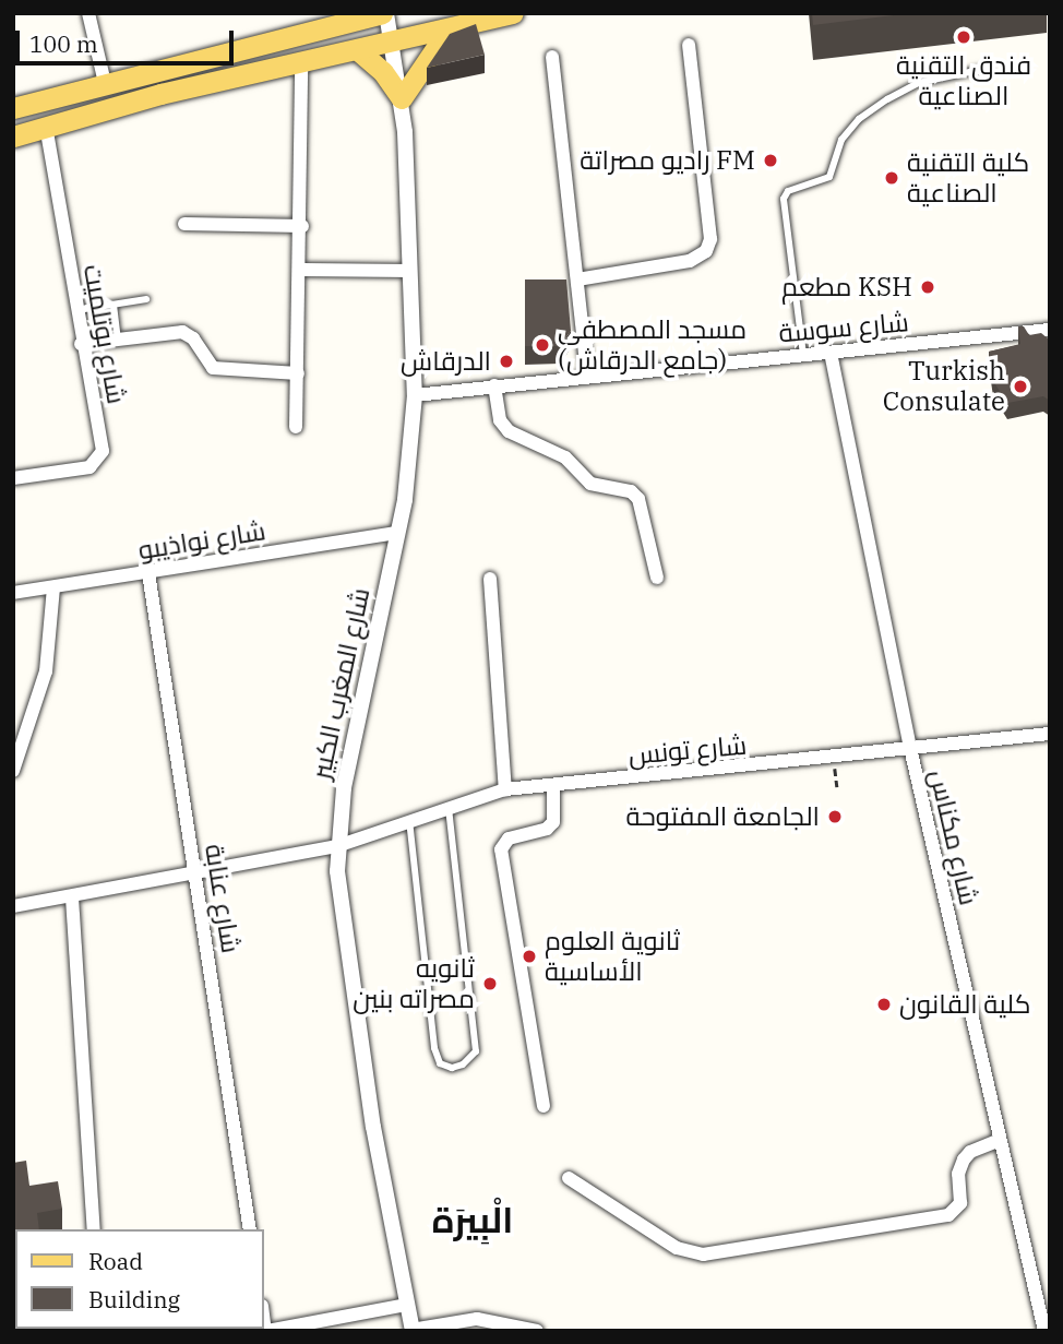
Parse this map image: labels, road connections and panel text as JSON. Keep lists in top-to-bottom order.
{
  "streets": {
    "street": [
      "شارع سوسة",
      "شارع بوتلميت",
      "شارع نواذيبو",
      "شارع المغرب الكبير",
      "شارع تونس",
      "شارع مكناس",
      "شارع عنابة"
    ]
  },
  "crossings": [
    ["شارع سوسة", "شارع المغرب الكبير"],
    ["شارع سوسة", "شارع مكناس"],
    ["شارع نواذيبو", "شارع المغرب الكبير"],
    ["شارع نواذيبو", "شارع عنابة"],
    ["شارع المغرب الكبير", "شارع تونس"],
    ["شارع تونس", "شارع مكناس"],
    ["شارع تونس", "شارع عنابة"]
  ],
  "districts": ["الْبِيرَة"],
  "places": [
    "فندق التقنية الصناعية",
    "راديو مصراتة FM",
    "كلية التقنية الصناعية",
    "مطعم KSH",
    "مسجد المصطفى (جامع الدرقاش)",
    "الدرقاش",
    "Turkish Consulate",
    "الجامعة المفتوحة",
    "ثانوية العلوم الأساسية",
    "ثانويه مصراته بنين",
    "كلية القانون"
  ],
  "legend": ["Road", "Building"],
  "scale_bar": "100 m"
}
